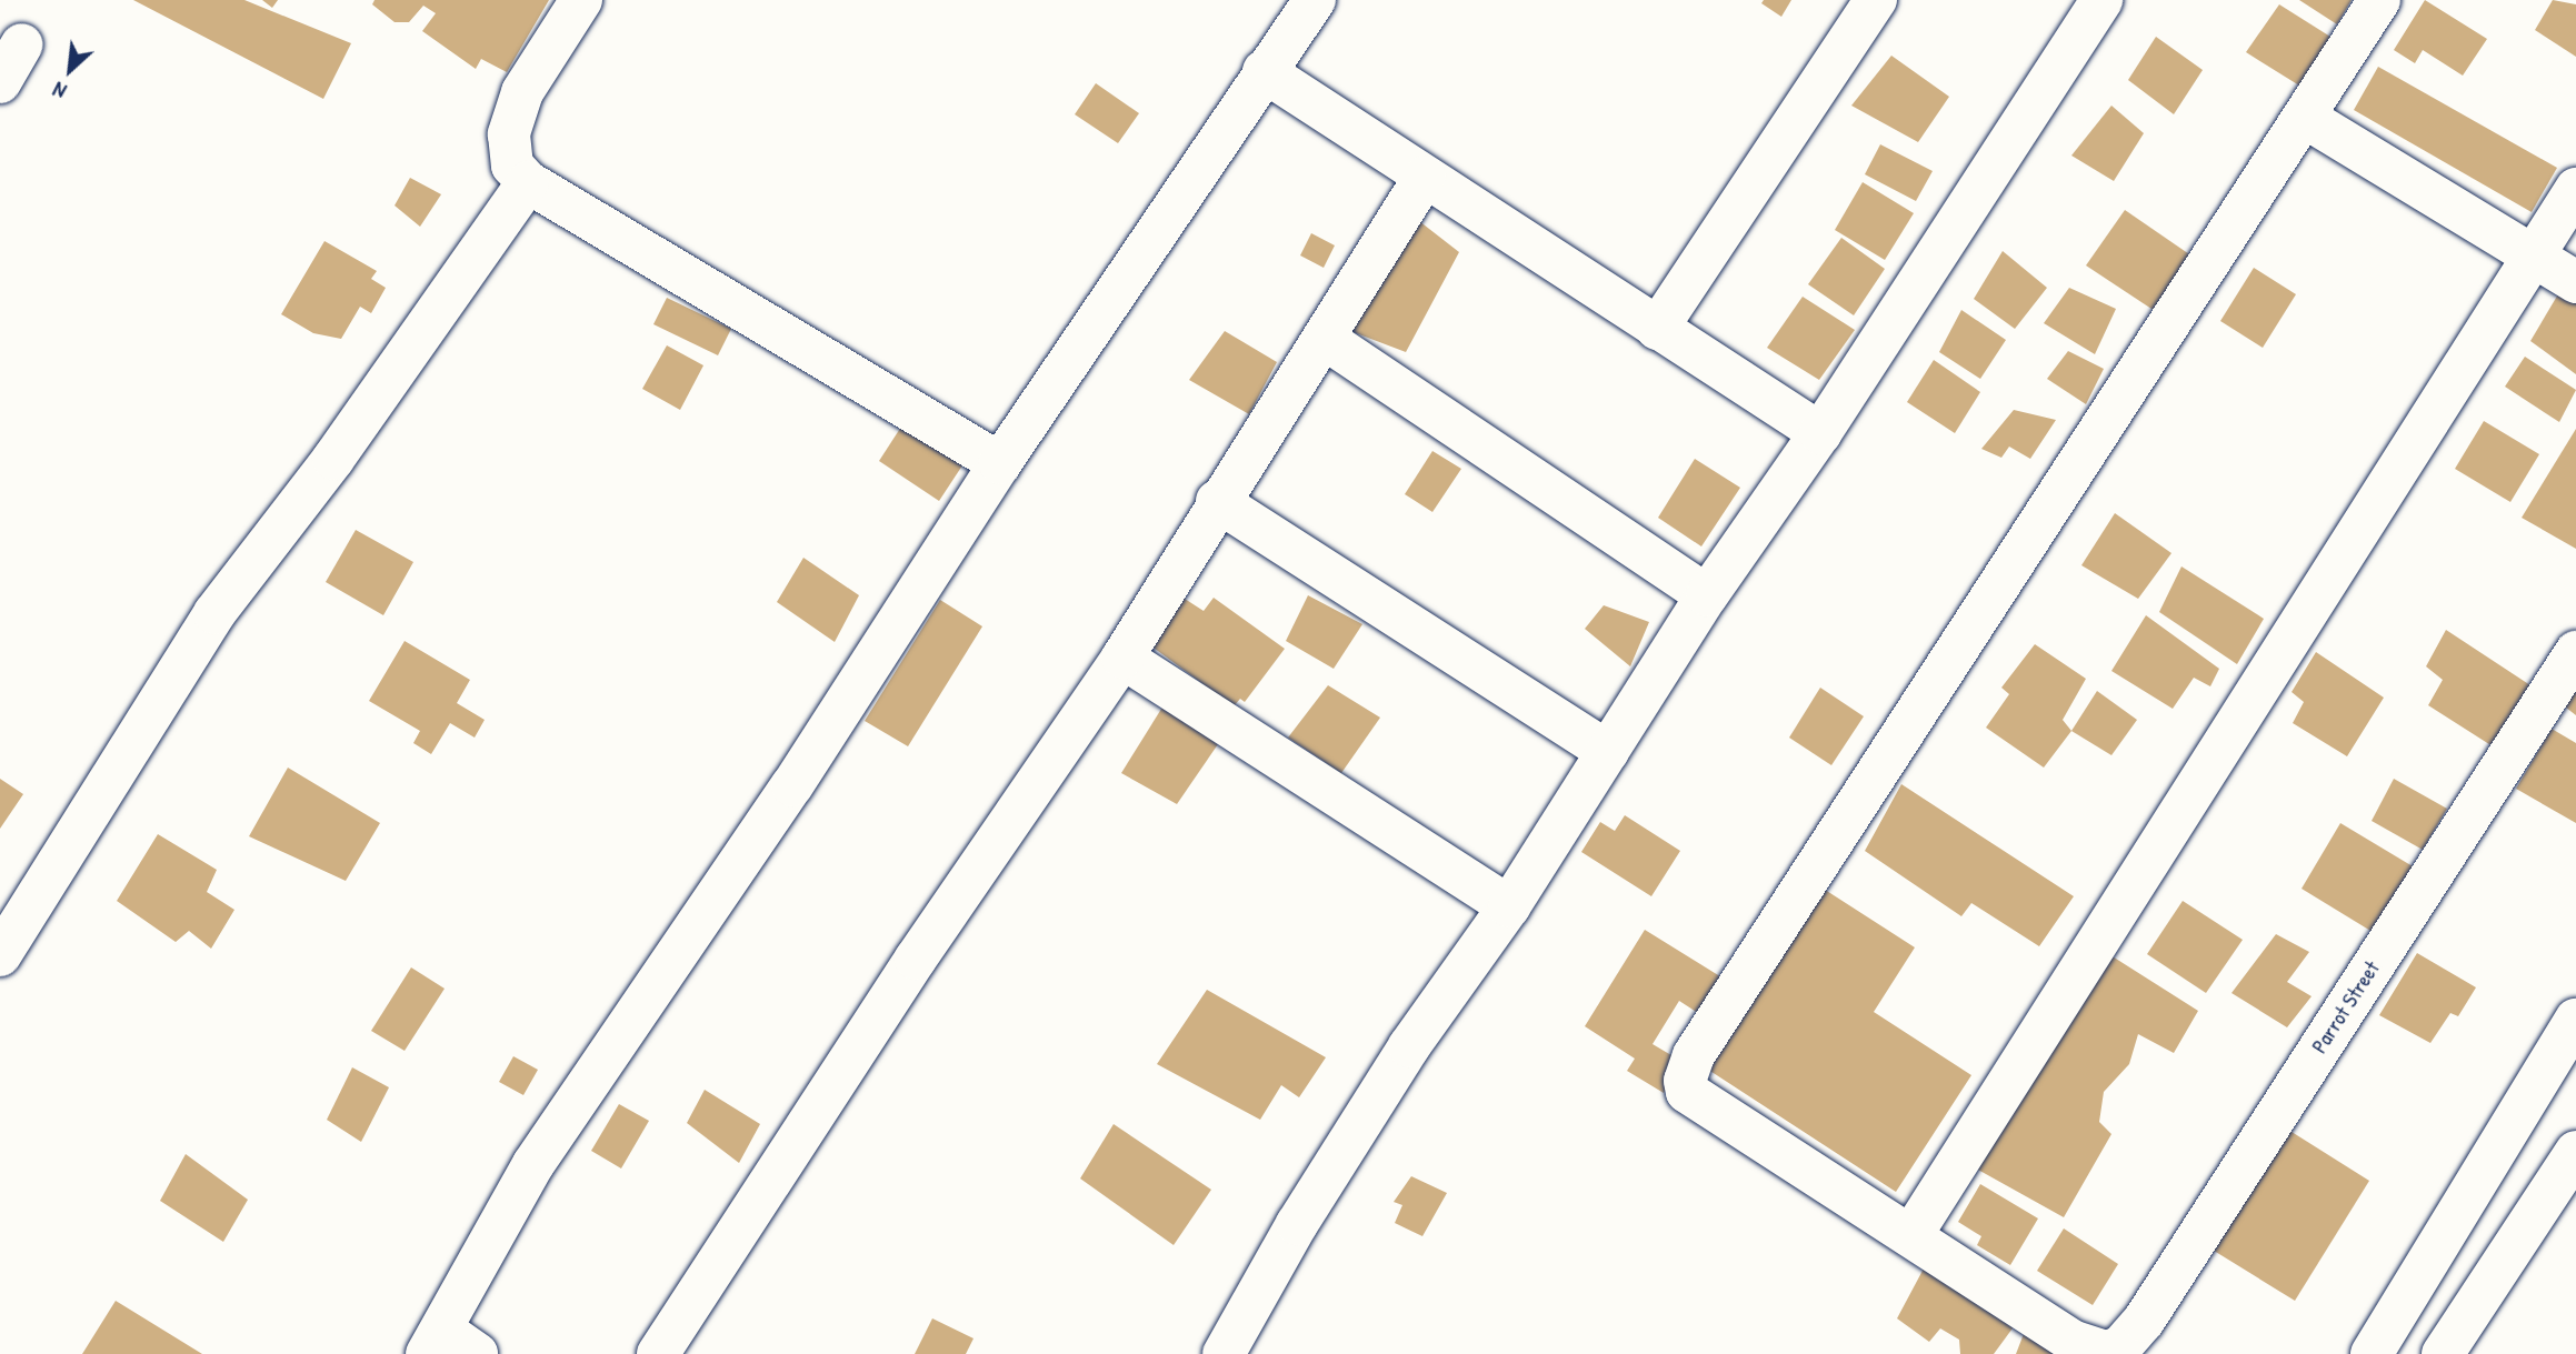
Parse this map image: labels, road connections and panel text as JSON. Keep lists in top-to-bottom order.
{
  "streets": {
    "street": ["Parrot Street"]
  },
  "north": "bottom left"
}
